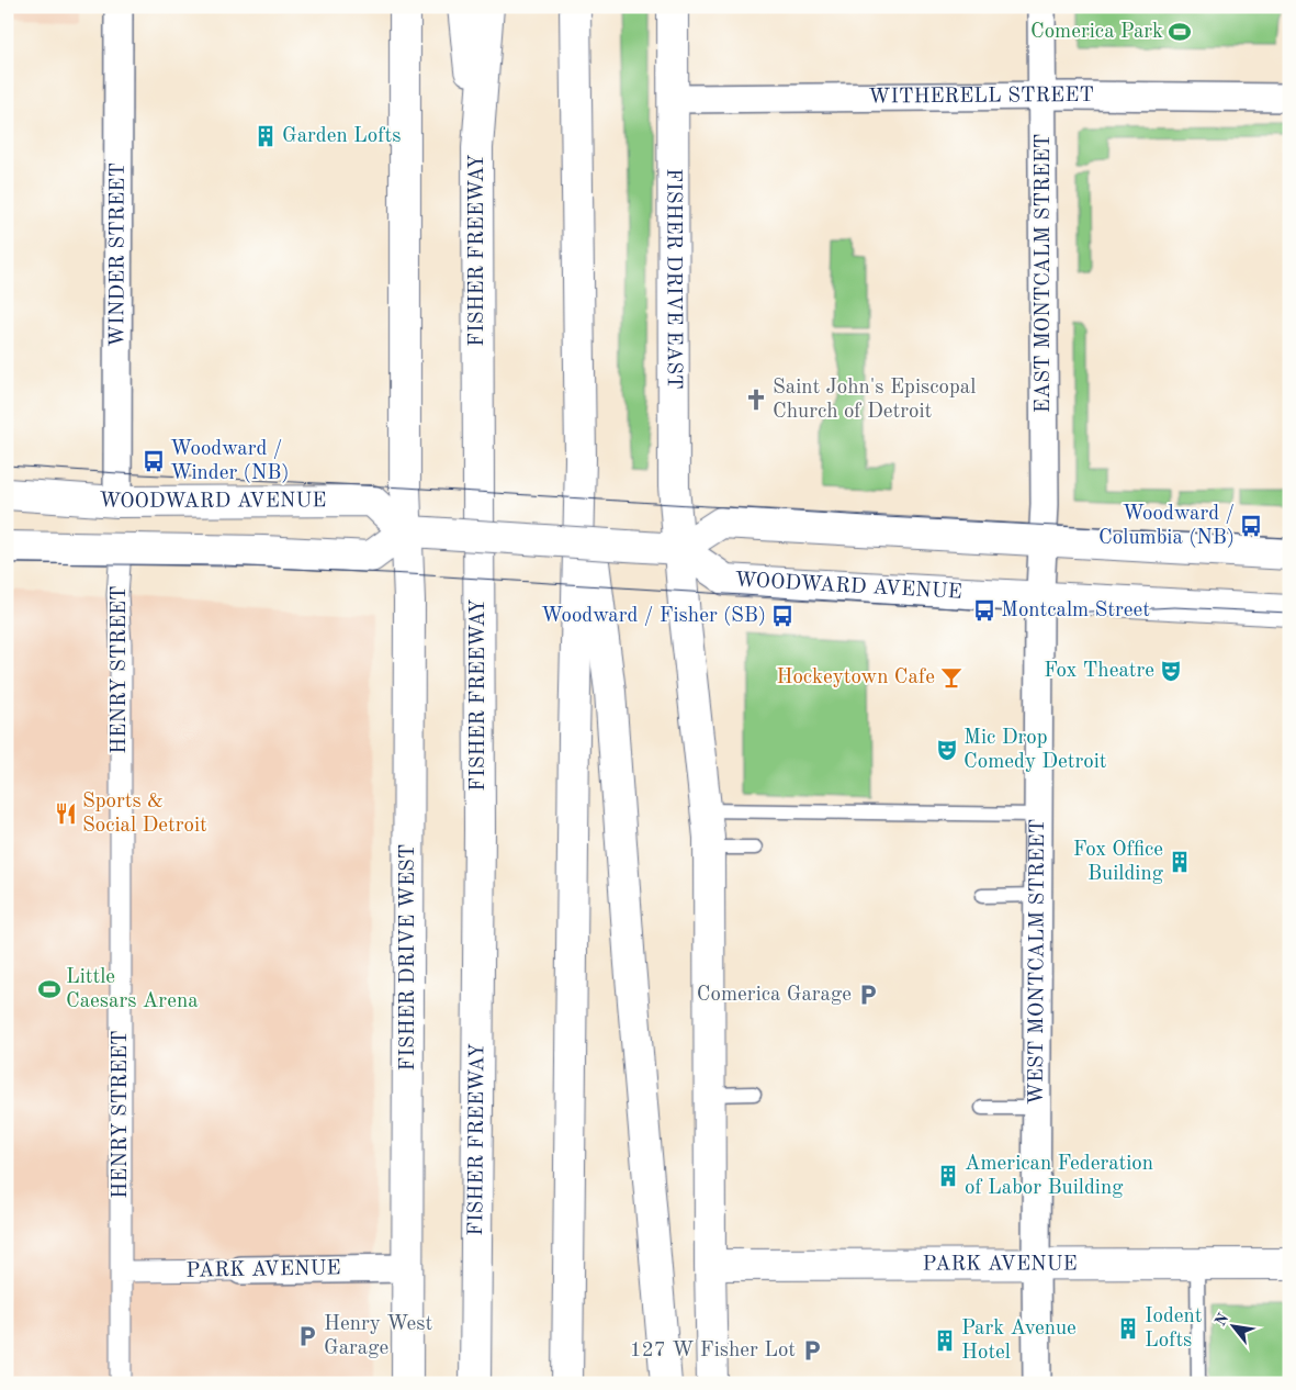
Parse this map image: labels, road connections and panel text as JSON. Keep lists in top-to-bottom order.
{
  "streets": {
    "main road": [
      "FISHER FREEWAY",
      "FISHER DRIVE EAST",
      "WOODWARD AVENUE",
      "FISHER DRIVE WEST",
      "PARK AVENUE"
    ],
    "street": [
      "WITHERELL STREET",
      "WINDER STREET",
      "EAST MONTCALM STREET",
      "HENRY STREET",
      "WEST MONTCALM STREET"
    ]
  },
  "crossings": [
    ["WITHERELL STREET", "EAST MONTCALM STREET"],
    ["WITHERELL STREET", "FISHER DRIVE EAST"],
    ["WINDER STREET", "WOODWARD AVENUE"],
    ["EAST MONTCALM STREET", "WEST MONTCALM STREET"],
    ["FISHER DRIVE EAST", "WOODWARD AVENUE"],
    ["WOODWARD AVENUE", "FISHER DRIVE WEST"],
    ["WOODWARD AVENUE", "WEST MONTCALM STREET"],
    ["HENRY STREET", "PARK AVENUE"],
    ["FISHER DRIVE WEST", "PARK AVENUE"],
    ["WEST MONTCALM STREET", "PARK AVENUE"]
  ],
  "places": {
    "sports": ["Comerica Park", "Little Caesars Arena"],
    "building": [
      "Garden Lofts",
      "Fox Office Building",
      "American Federation of Labor Building",
      "Iodent Lofts",
      "Park Avenue Hotel"
    ],
    "church": ["Saint John's Episcopal Church of Detroit"],
    "bus stop": [
      "Woodward / Winder (NB)",
      "Woodward / Columbia (NB)",
      "Montcalm Street",
      "Woodward / Fisher (SB)"
    ],
    "theatre": ["Fox Theatre", "Mic Drop Comedy Detroit"],
    "bar": ["Hockeytown Cafe"],
    "restaurant": ["Sports & Social Detroit"],
    "parking": ["Comerica Garage", "Henry West Garage", "127 W Fisher Lot"]
  },
  "north": "top left"
}
